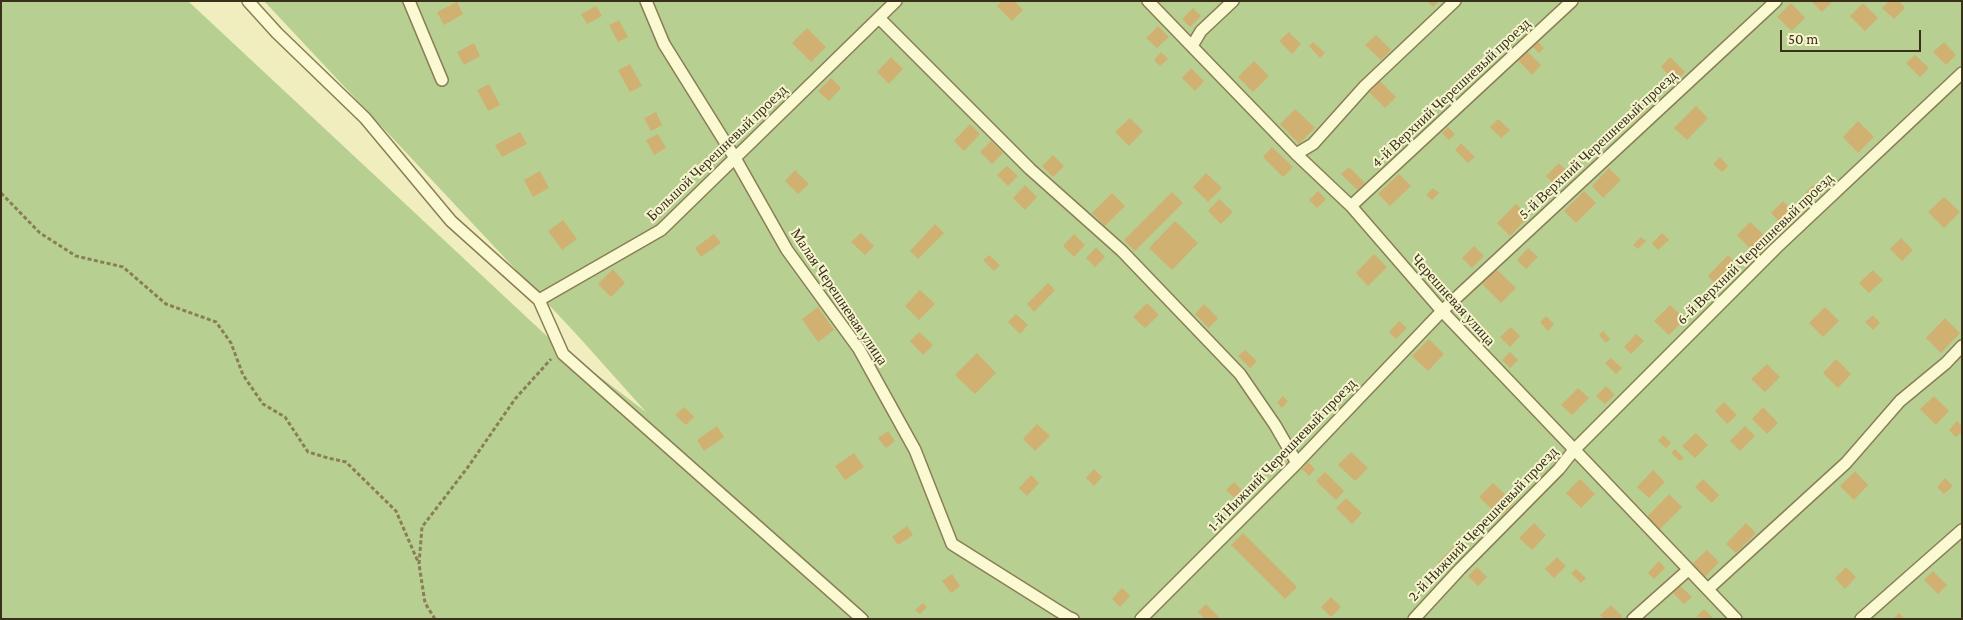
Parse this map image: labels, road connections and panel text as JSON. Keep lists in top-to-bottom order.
{
  "streets": {
    "lane": [
      "4-й Верхний Черешневый проезд",
      "5-й Верхний Черешневый проезд",
      "Большой Черешневый проезд",
      "6-й Верхний Черешневый проезд",
      "Малая Черешневая улица",
      "Черешневая улица",
      "1-й Нижний Черешневый проезд",
      "2-й Нижний Черешневый проезд"
    ]
  },
  "crossings": [
    ["4-й Верхний Черешневый проезд", "Черешневая улица"],
    ["5-й Верхний Черешневый проезд", "Черешневая улица"],
    ["5-й Верхний Черешневый проезд", "1-й Нижний Черешневый проезд"],
    ["Большой Черешневый проезд", "Малая Черешневая улица"],
    ["6-й Верхний Черешневый проезд", "Черешневая улица"],
    ["6-й Верхний Черешневый проезд", "2-й Нижний Черешневый проезд"],
    ["Черешневая улица", "1-й Нижний Черешневый проезд"],
    ["Черешневая улица", "2-й Нижний Черешневый проезд"]
  ],
  "scale_bar": "50 m"
}
